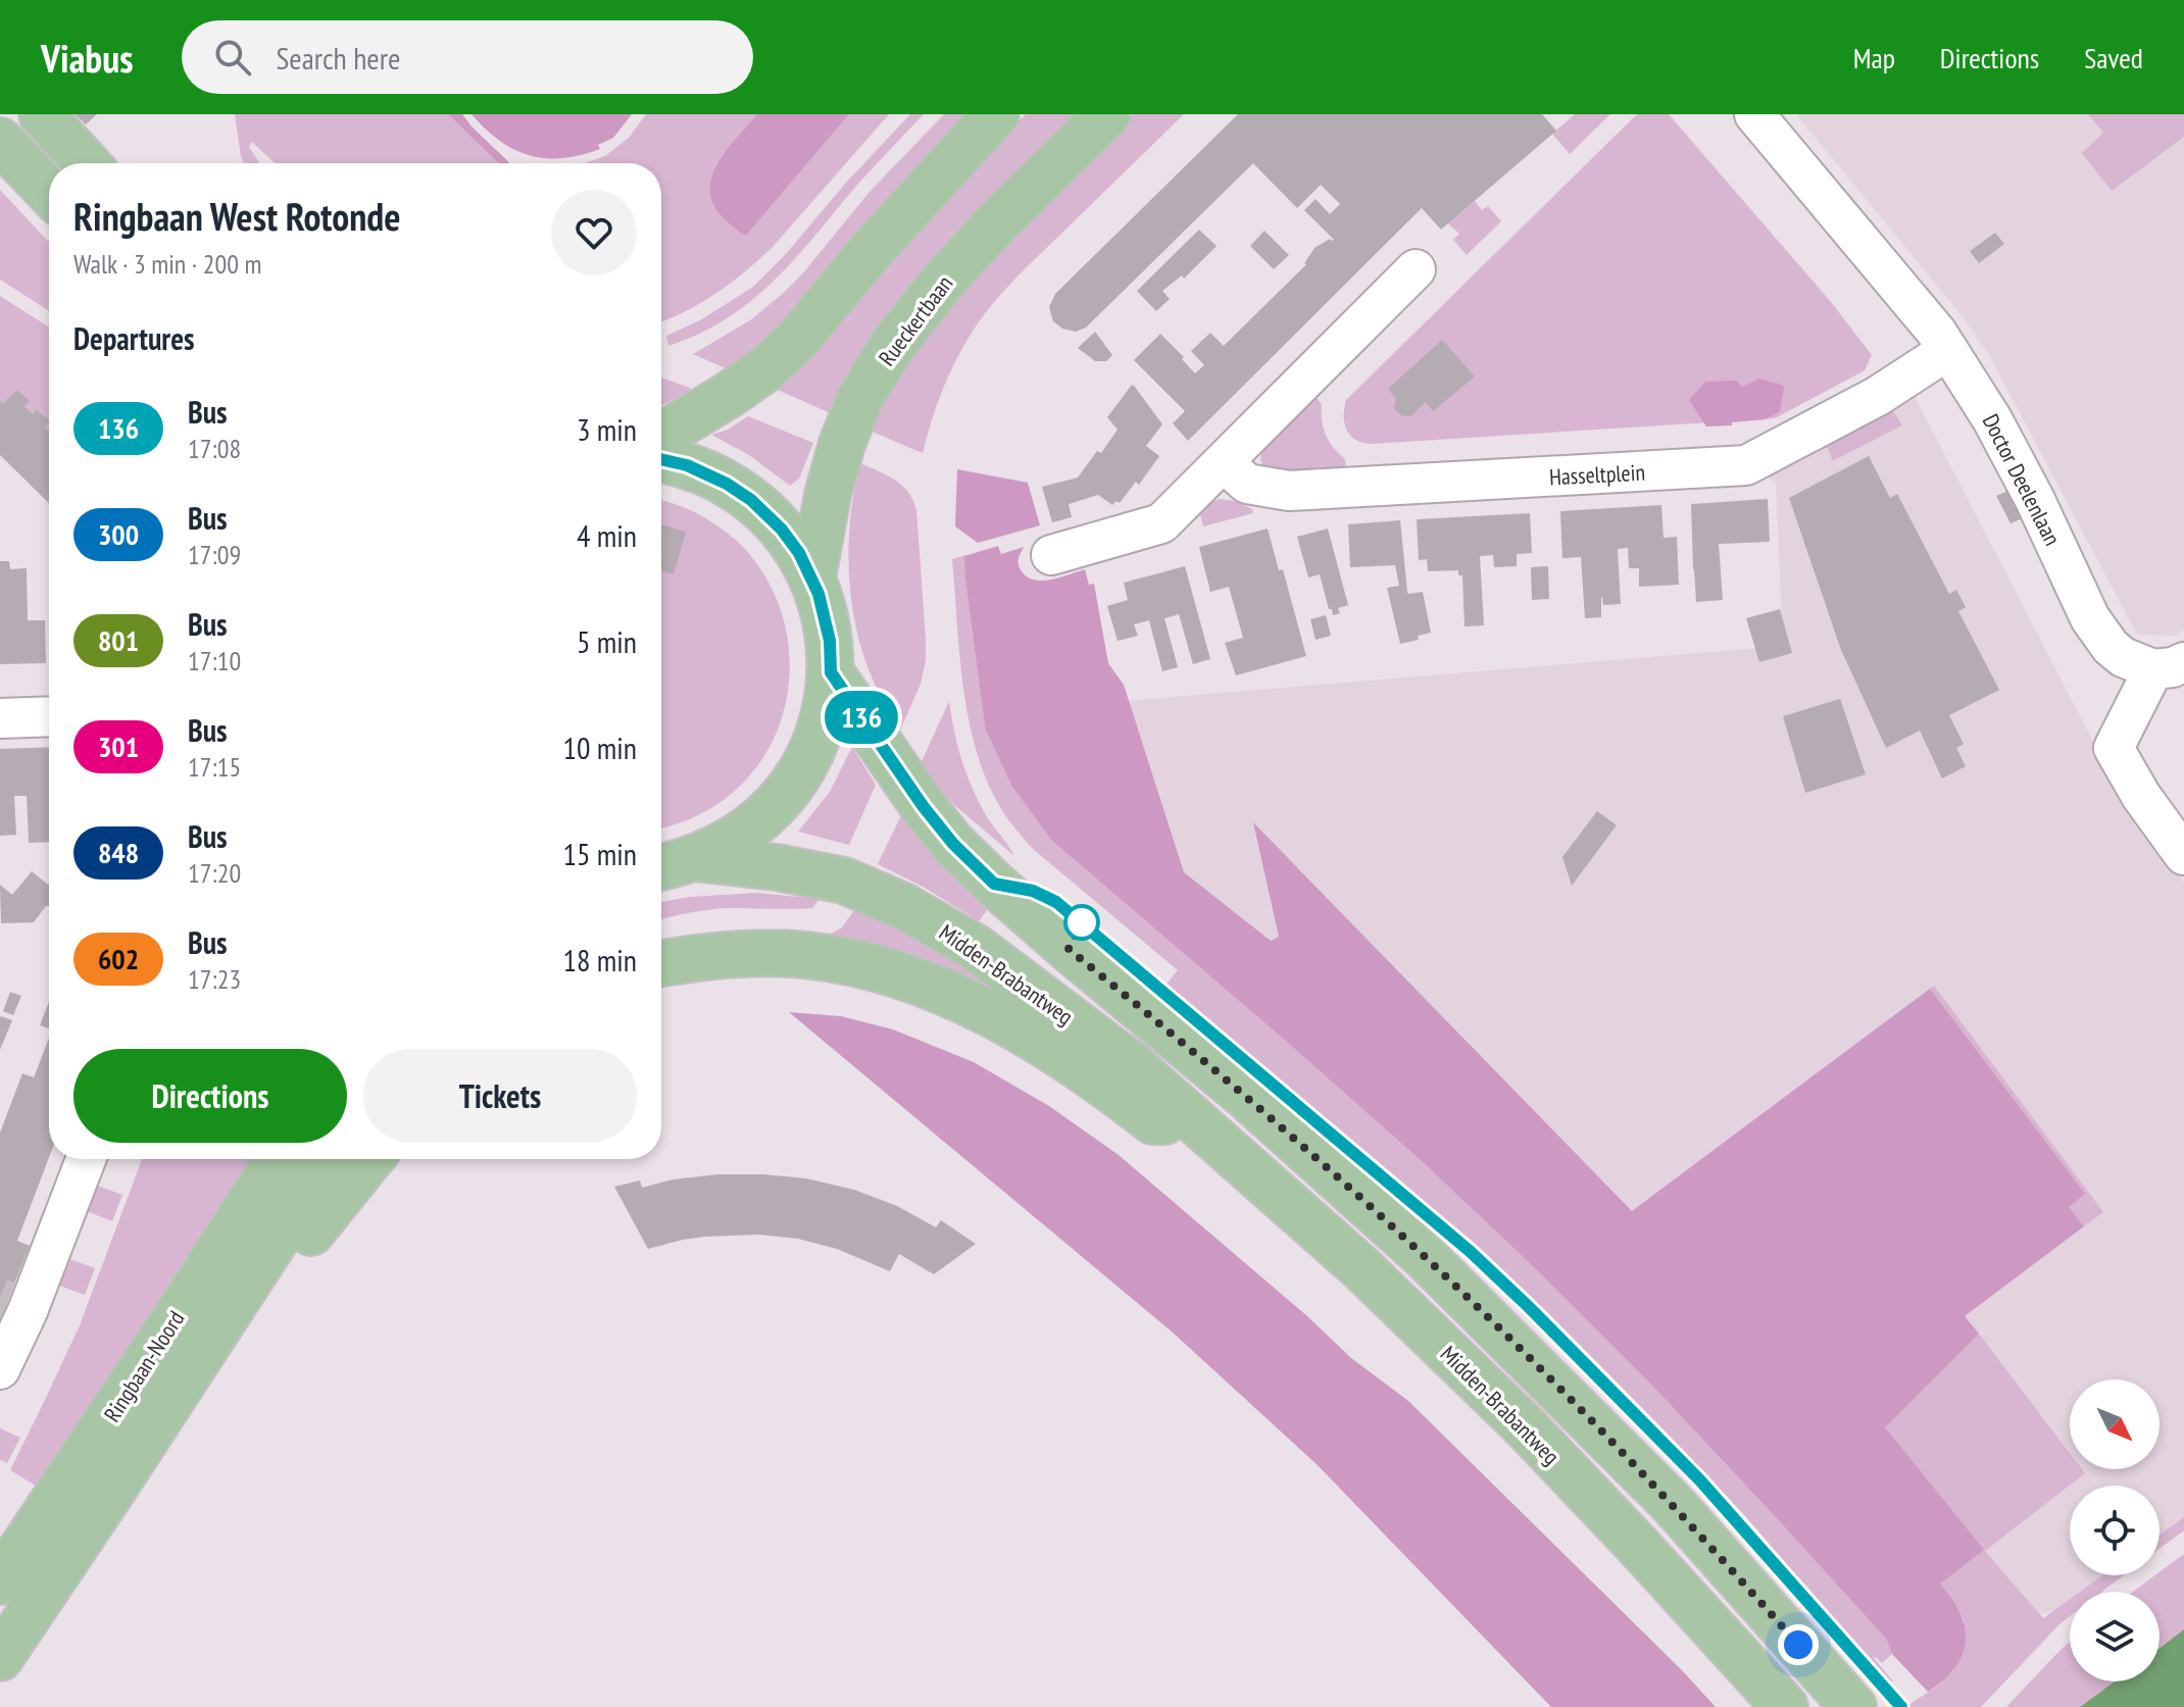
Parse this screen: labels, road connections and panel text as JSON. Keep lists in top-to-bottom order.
{
  "streets": {
    "main road": ["Rueckertbaan", "Midden-Brabantweg", "Ringbaan-Noord"],
    "street": ["Hasseltplein", "Doctor Deelenlaan"]
  },
  "crossings": [
    ["Hasseltplein", "Doctor Deelenlaan"]
  ],
  "lines": ["bus line 136"],
  "north": "bottom right",
  "page": {
    "header": "Viabus",
    "search": "Search here",
    "nav": ["Map", "Directions", "Saved"],
    "on_map": "136",
    "heading": [
      ["Ringbaan West Rotonde", "Walk · 3 min · 200 m"],
      "Departures"
    ],
    "list": [
      {
        "mark": "136",
        "name": "Bus",
        "note": "17:08",
        "value": "3 min"
      },
      {
        "mark": "300",
        "name": "Bus",
        "note": "17:09",
        "value": "4 min"
      },
      {
        "mark": "801",
        "name": "Bus",
        "note": "17:10",
        "value": "5 min"
      },
      {
        "mark": "301",
        "name": "Bus",
        "note": "17:15",
        "value": "10 min"
      },
      {
        "mark": "848",
        "name": "Bus",
        "note": "17:20",
        "value": "15 min"
      },
      {
        "mark": "602",
        "name": "Bus",
        "note": "17:23",
        "value": "18 min"
      }
    ],
    "buttons": ["Directions", "Tickets"]
  }
}
